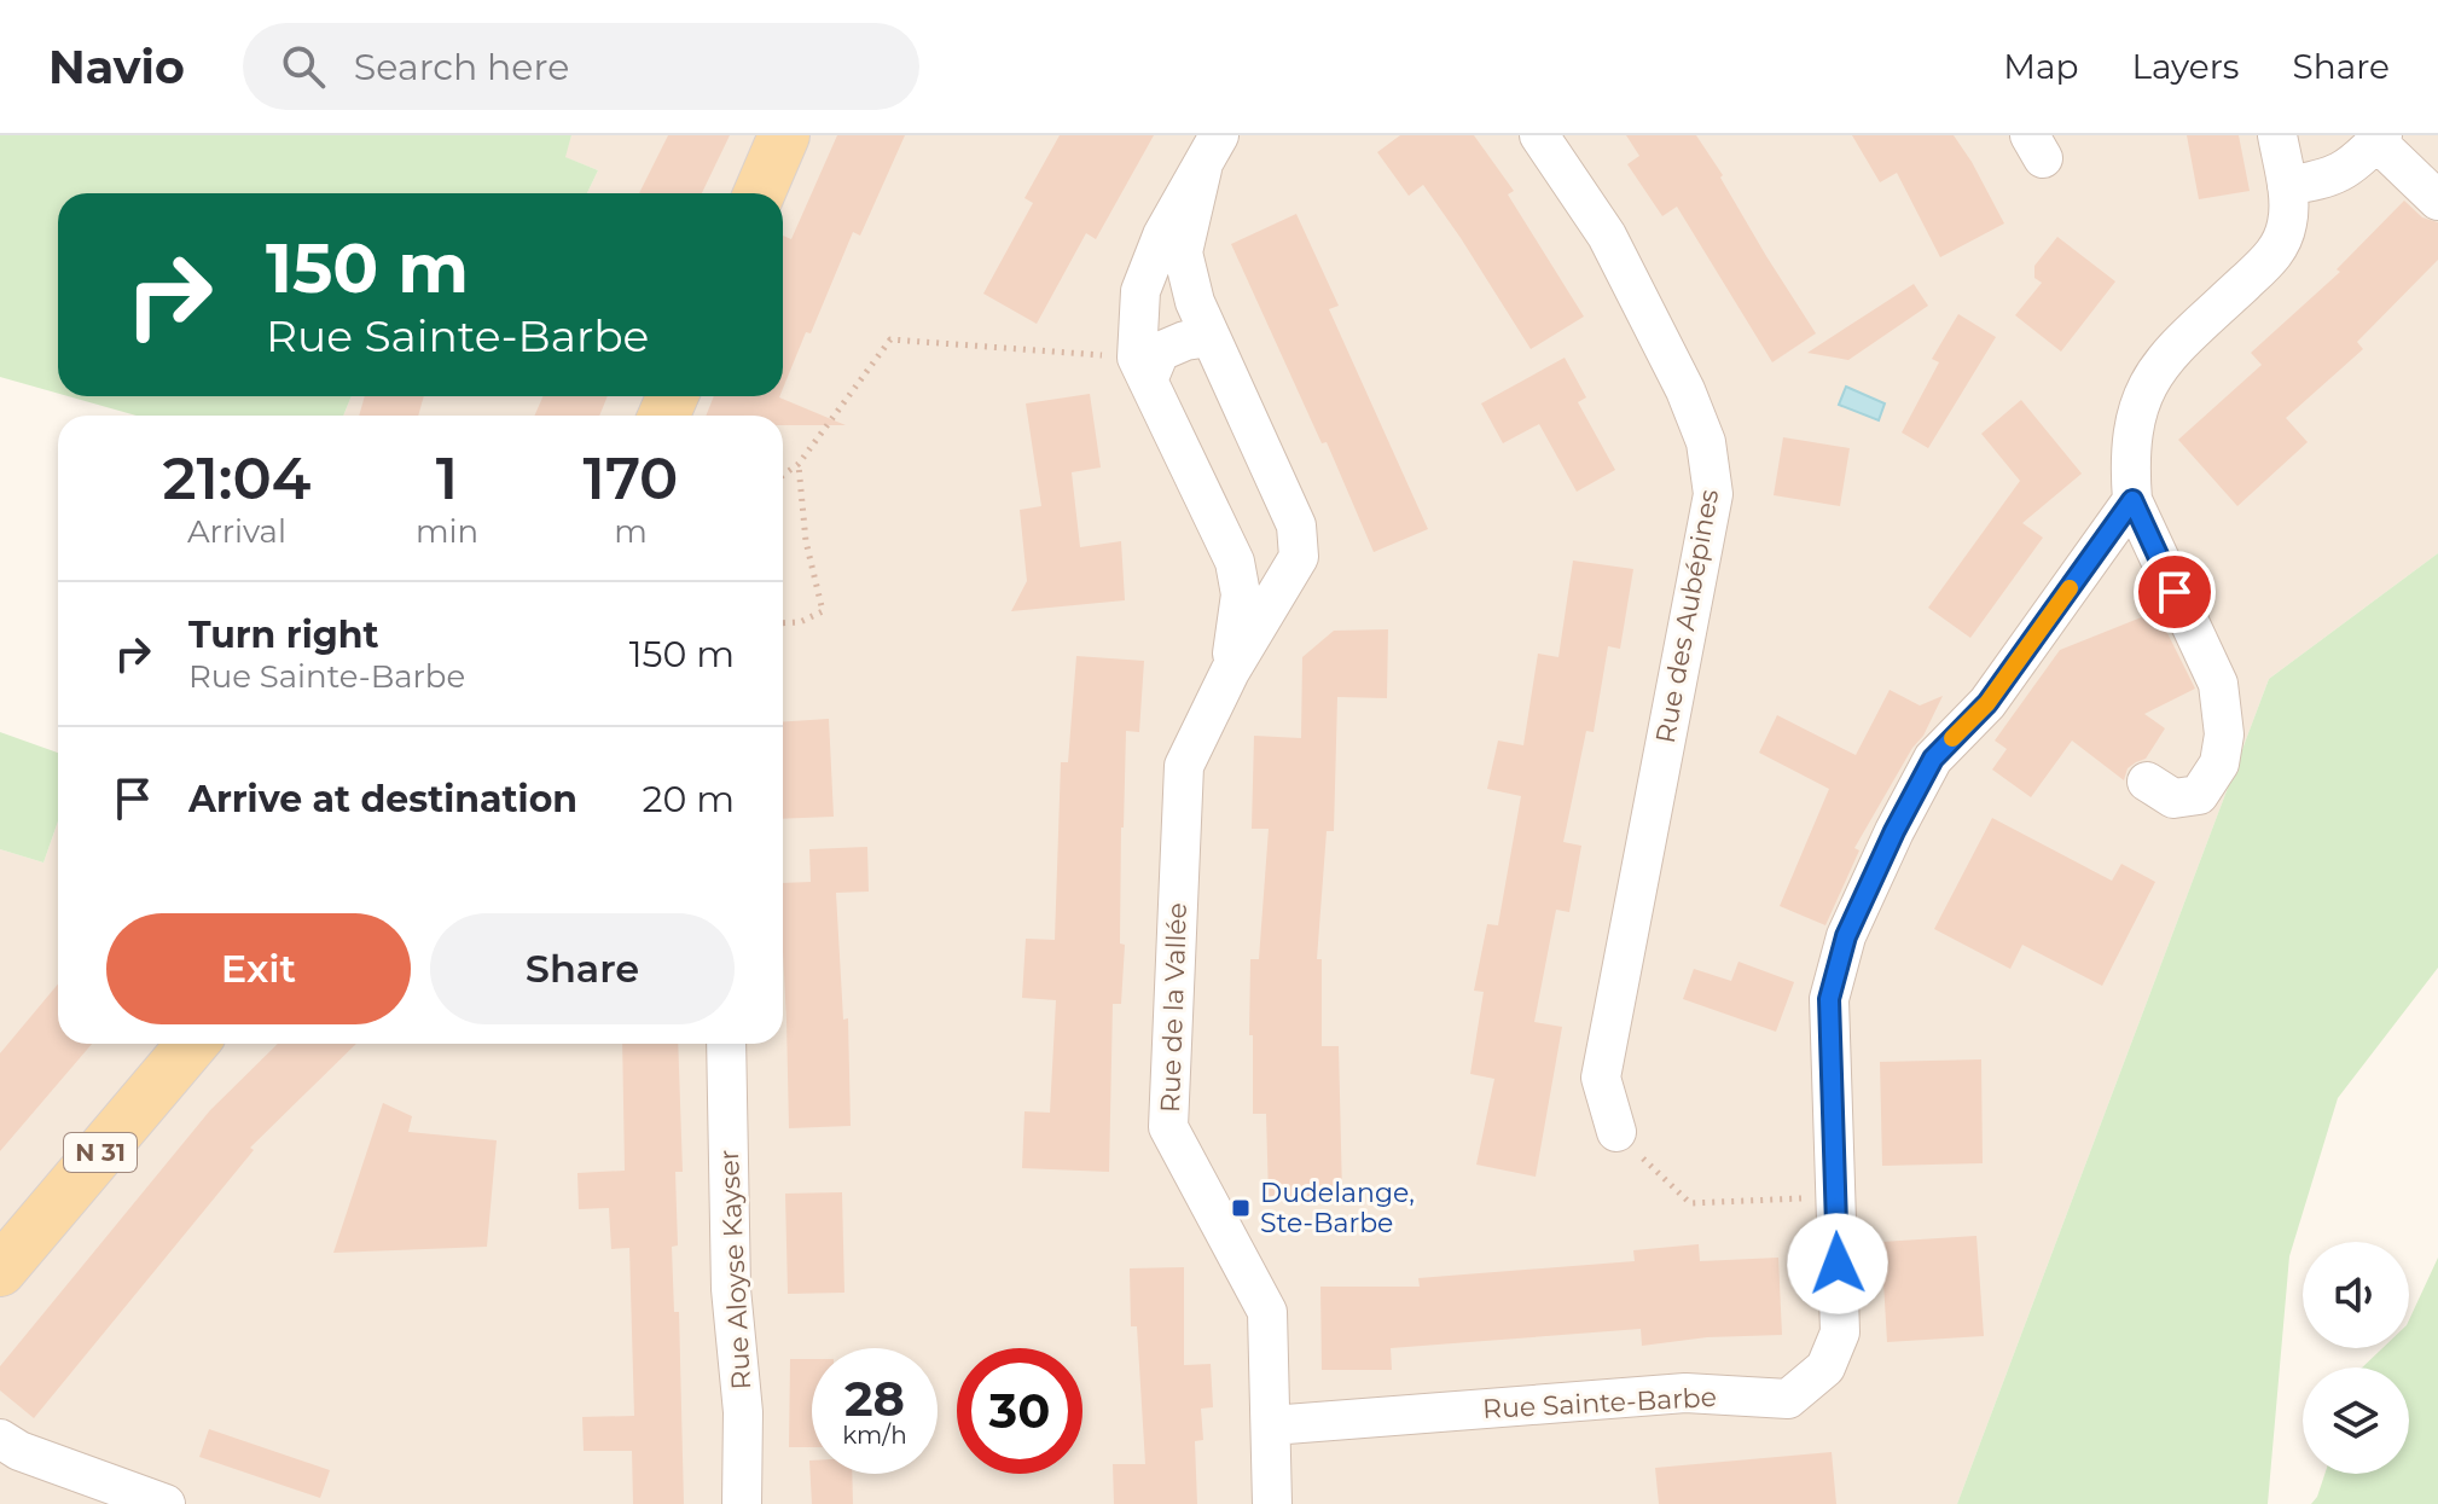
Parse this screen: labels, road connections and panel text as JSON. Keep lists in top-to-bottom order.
{
  "streets": {
    "main road": ["N 31"],
    "street": [
      "Rue des Aubépines",
      "Rue de la Vallée",
      "Rue Aloyse Kayser",
      "Rue Sainte-Barbe"
    ]
  },
  "crossings": [
    ["Rue de la Vallée", "Rue Sainte-Barbe"]
  ],
  "places": {
    "transit": ["Dudelange, Ste-Barbe"]
  },
  "page": {
    "header": "Navio",
    "search": "Search here",
    "nav": ["Map", "Layers", "Share"],
    "turn": ["150 m", "Rue Sainte-Barbe"],
    "eta": [
      "21:04",
      "Arrival",
      "1",
      "min",
      "170",
      "m"
    ],
    "list": [
      {
        "name": "Turn right",
        "note": "Rue Sainte-Barbe",
        "value": "150 m"
      },
      {
        "name": "Arrive at destination",
        "value": "20 m"
      }
    ],
    "buttons": ["Exit", "Share"],
    "speed": "28 km/h",
    "limit": "30"
  }
}
